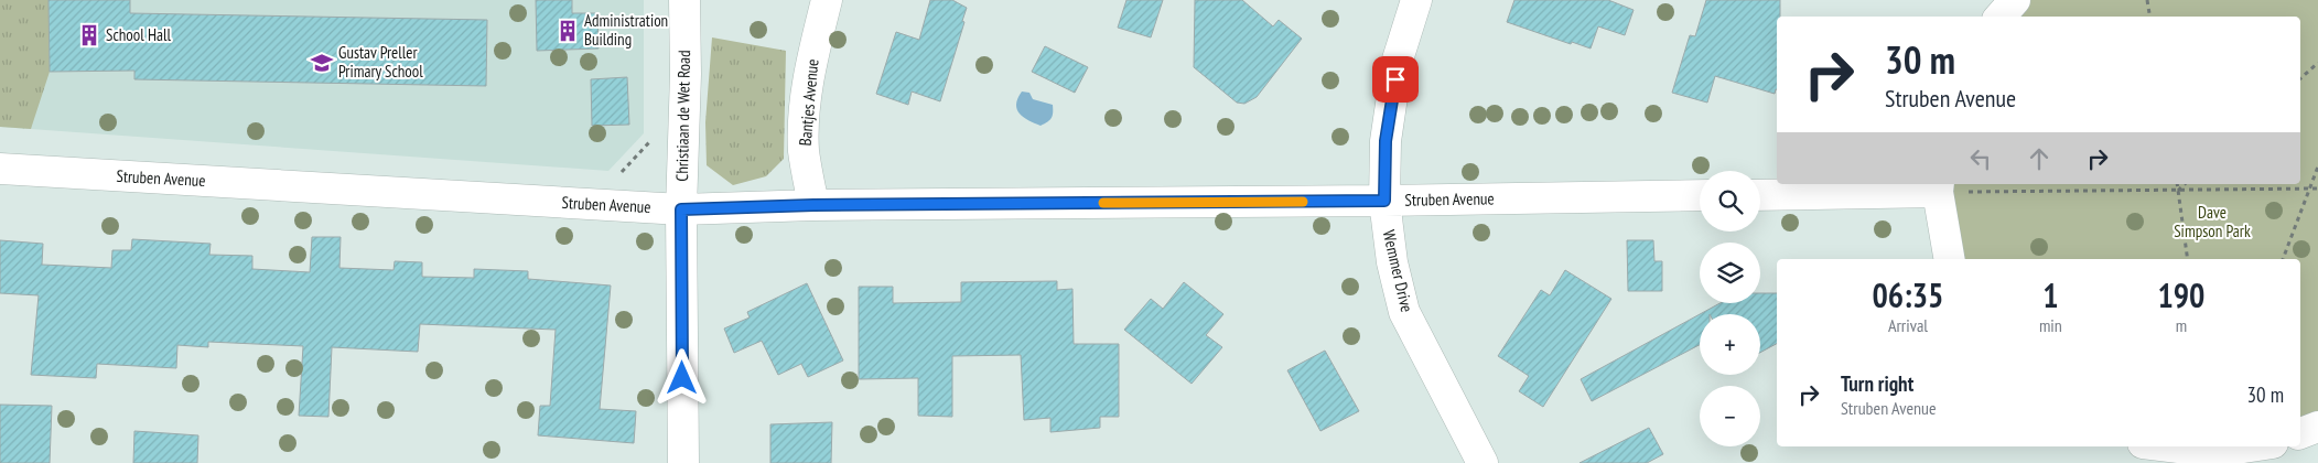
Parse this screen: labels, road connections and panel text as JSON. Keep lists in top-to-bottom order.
{
  "streets": {
    "street": [
      "Bantjes Avenue",
      "Christiaan de Wet Road",
      "Struben Avenue",
      "Wemmer Drive"
    ]
  },
  "crossings": [
    ["Bantjes Avenue", "Struben Avenue"],
    ["Christiaan de Wet Road", "Struben Avenue"],
    ["Struben Avenue", "Wemmer Drive"]
  ],
  "parks": ["Dave Simpson Park"],
  "places": {
    "building": ["Administration Building", "School Hall"],
    "school or university": ["Gustav Preller Primary School"]
  },
  "page": {
    "turn": ["30 m", "Struben Avenue"],
    "map_buttons": ["+", "−"],
    "eta": [
      "06:35",
      "Arrival",
      "1",
      "min",
      "190",
      "m"
    ],
    "list": [
      {
        "name": "Turn right",
        "note": "Struben Avenue",
        "value": "30 m"
      }
    ]
  }
}
